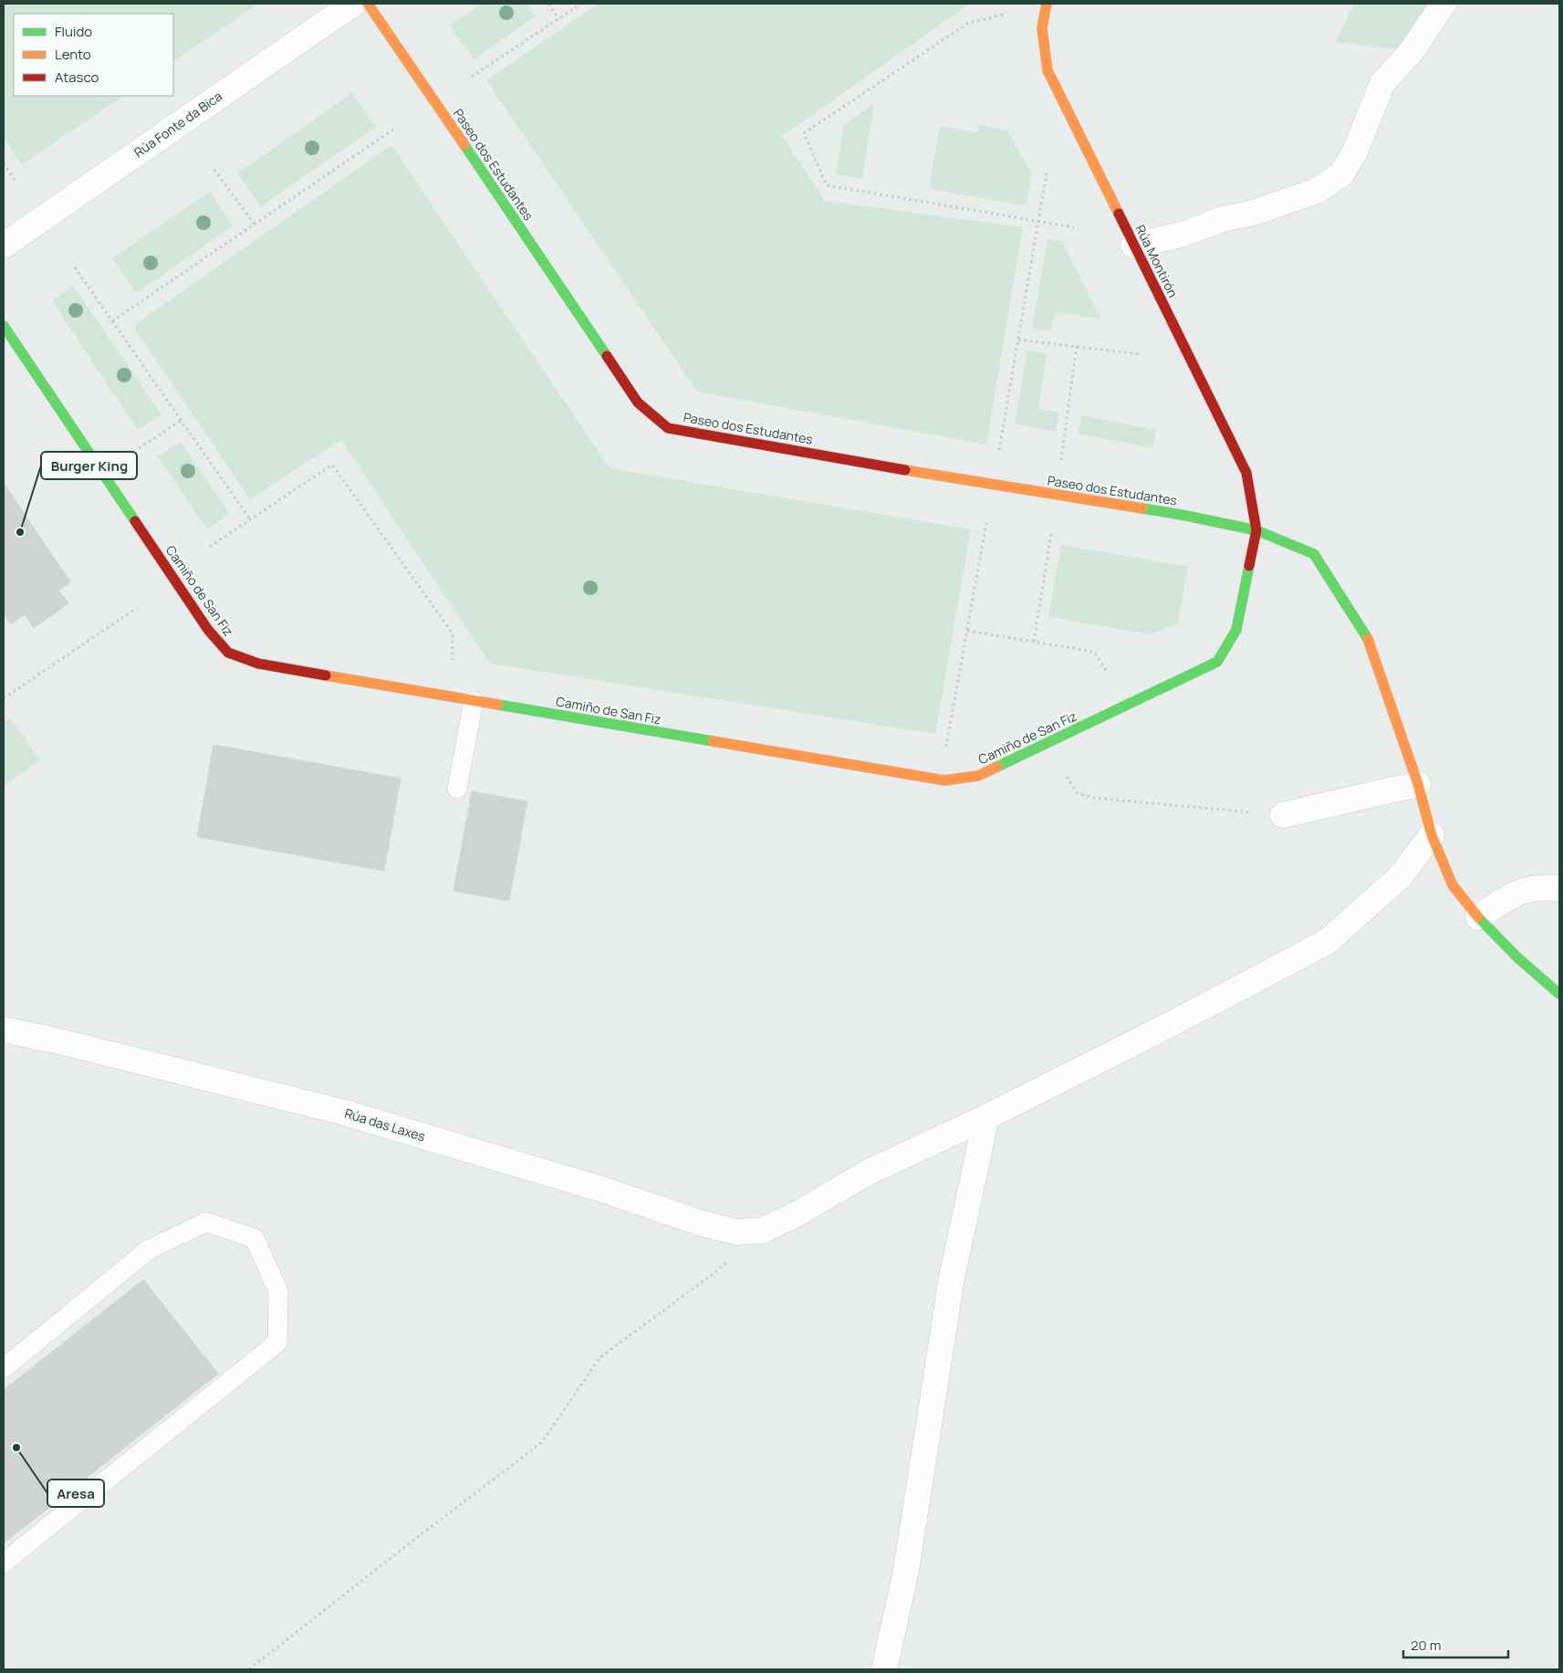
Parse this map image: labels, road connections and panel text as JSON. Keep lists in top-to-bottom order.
{
  "streets": {
    "street": [
      "Rúa Fonte da Bica",
      "Paseo dos Estudantes",
      "Rúa Montirón",
      "Camiño de San Fiz",
      "Rúa das Laxes"
    ]
  },
  "crossings": [
    ["Paseo dos Estudantes", "Rúa Montirón"],
    ["Paseo dos Estudantes", "Camiño de San Fiz"],
    ["Rúa Montirón", "Camiño de San Fiz"]
  ],
  "places": ["Burger King", "Aresa"],
  "legend": ["Fluido", "Lento", "Atasco"],
  "scale_bar": "20 m"
}
